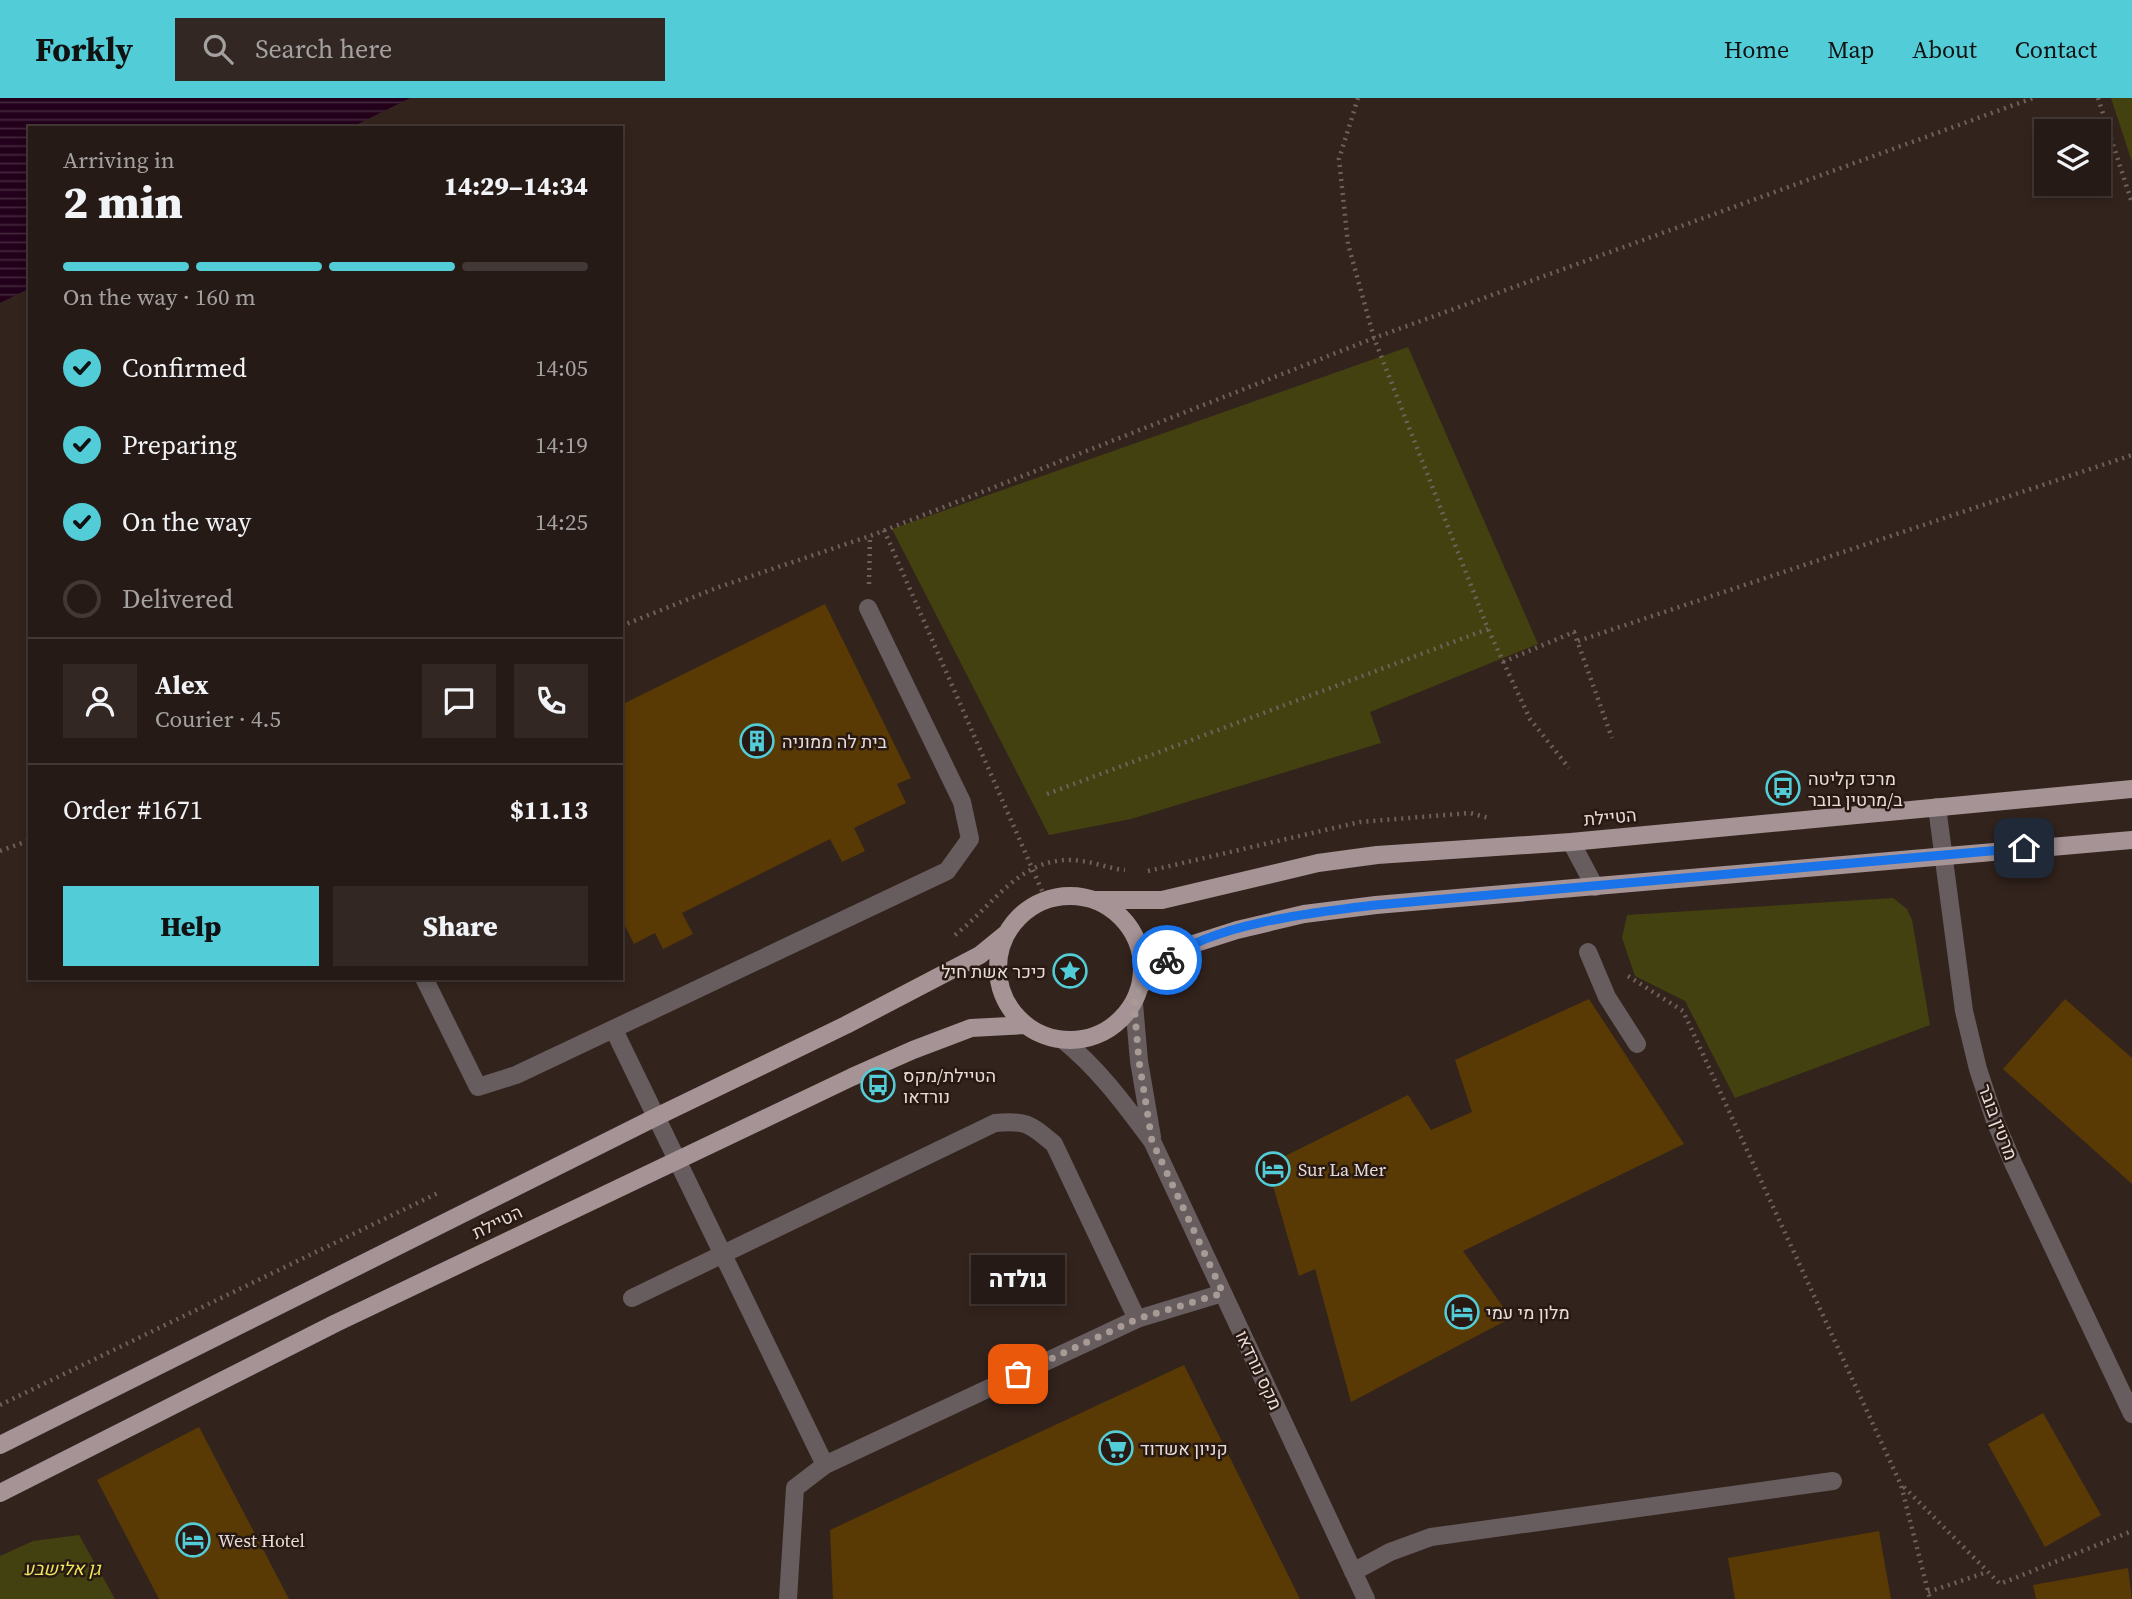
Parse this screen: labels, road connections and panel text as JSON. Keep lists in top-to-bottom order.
{
  "streets": {
    "main road": ["הטיילת"],
    "street": ["מרטין בובר", "מקס נורדאו"]
  },
  "crossings": [
    ["הטיילת", "מרטין בובר"],
    ["הטיילת", "מקס נורדאו"]
  ],
  "parks": ["גן אלישבע"],
  "places": {
    "building": ["בית לה ממוניה"],
    "bus stop": ["מרכז קליטה ב/מרטין בובר", "הטיילת/מקס נורדאו"],
    "place": ["כיכר אשת חיל"],
    "hotel": ["Sur La Mer", "מלון מי עמי", "West Hotel"],
    "other": ["גולדה"],
    "supermarket": ["קניון אשדוד"]
  },
  "page": {
    "header": "Forkly",
    "search": "Search here",
    "nav": [
      "Home",
      "Map",
      "About",
      "Contact"
    ],
    "heading": ["2 min", "Arriving in", "14:29–14:34"],
    "panel": [
      "Alex",
      "Courier · 4.5",
      "Order #1671",
      "$11.13"
    ],
    "bar": "On the way · 160 m",
    "list": [
      ["Confirmed", "14:05"],
      ["Preparing", "14:19"],
      ["On the way", "14:25"],
      "Delivered"
    ],
    "buttons": ["Help", "Share"],
    "bubble": "גולדה"
  }
}
